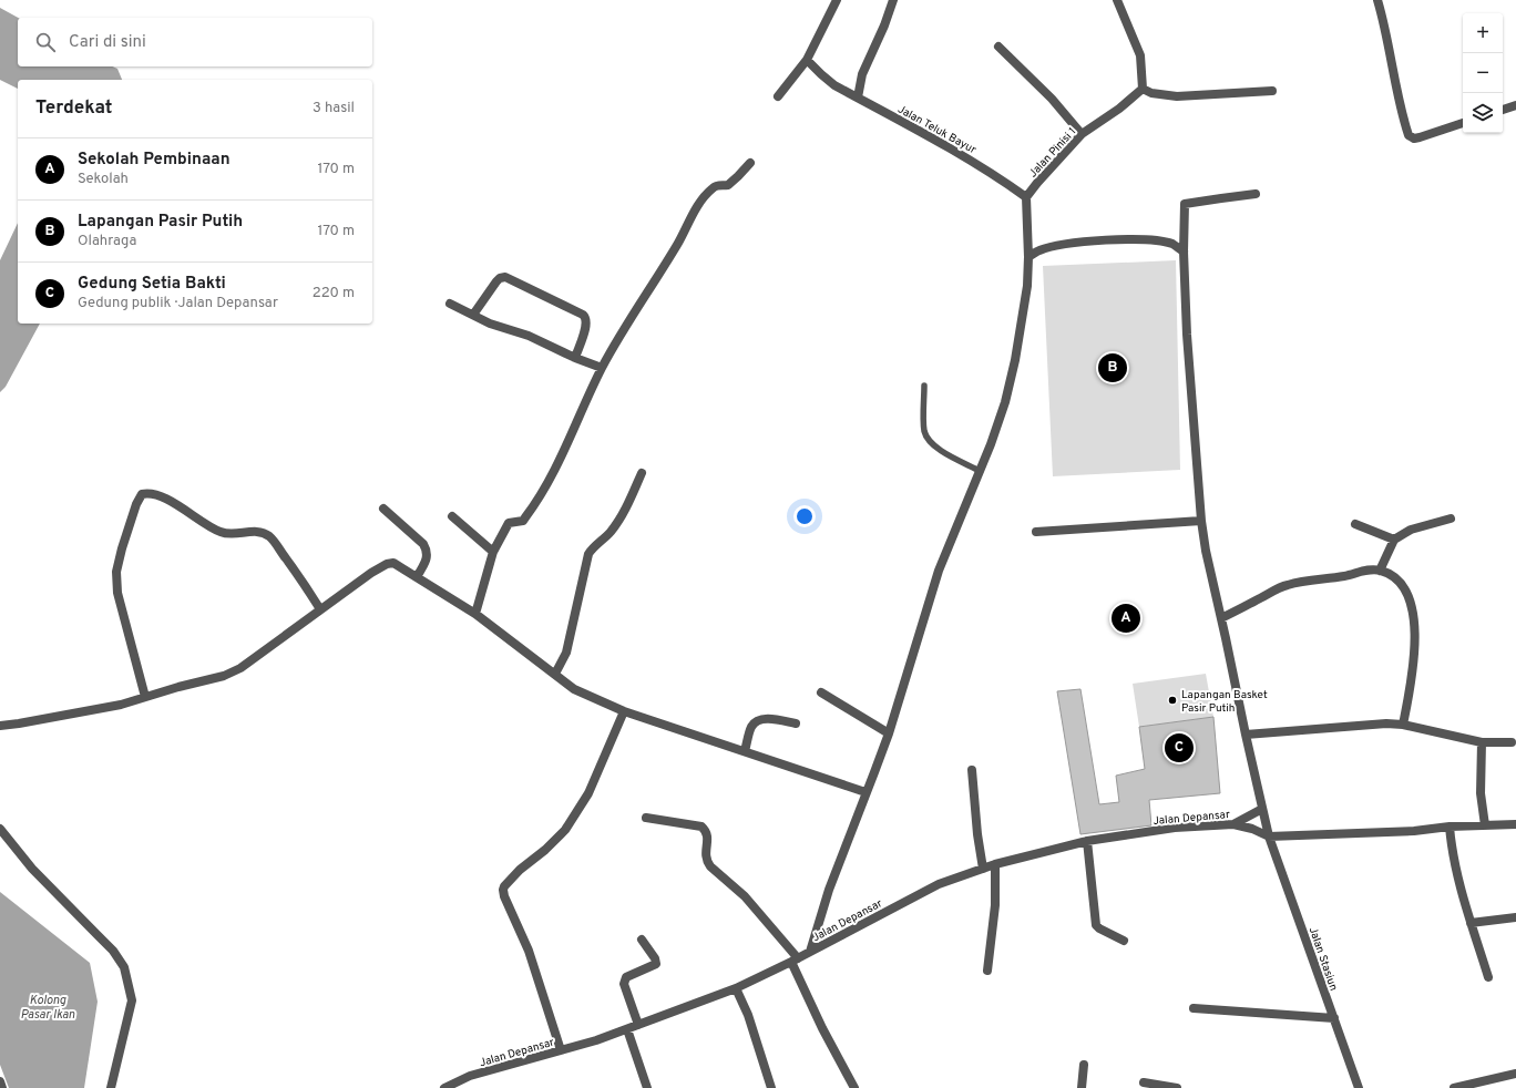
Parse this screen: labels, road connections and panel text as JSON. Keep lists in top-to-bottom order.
{
  "streets": {
    "street": [
      "Jalan Teluk Bayur",
      "Jalan Pinisi 1",
      "Jalan Depansar",
      "Jalan Stasiun"
    ]
  },
  "crossings": [
    ["Jalan Teluk Bayur", "Jalan Pinisi 1"],
    ["Jalan Depansar", "Jalan Stasiun"]
  ],
  "water": ["Kolong Pasar Ikan"],
  "places": ["Lapangan Basket Pasir Putih"],
  "page": {
    "map_buttons": ["+", "−"],
    "search": "Cari di sini",
    "heading": ["Terdekat", "3 hasil"],
    "list": [
      {
        "mark": "A",
        "name": "Sekolah Pembinaan",
        "note": "Sekolah",
        "value": "170 m"
      },
      {
        "mark": "B",
        "name": "Lapangan Pasir Putih",
        "note": "Olahraga",
        "value": "170 m"
      },
      {
        "mark": "C",
        "name": "Gedung Setia Bakti",
        "note": "Gedung publik · Jalan Depansar",
        "value": "220 m"
      }
    ],
    "pins": ["B", "A", "C"]
  }
}
